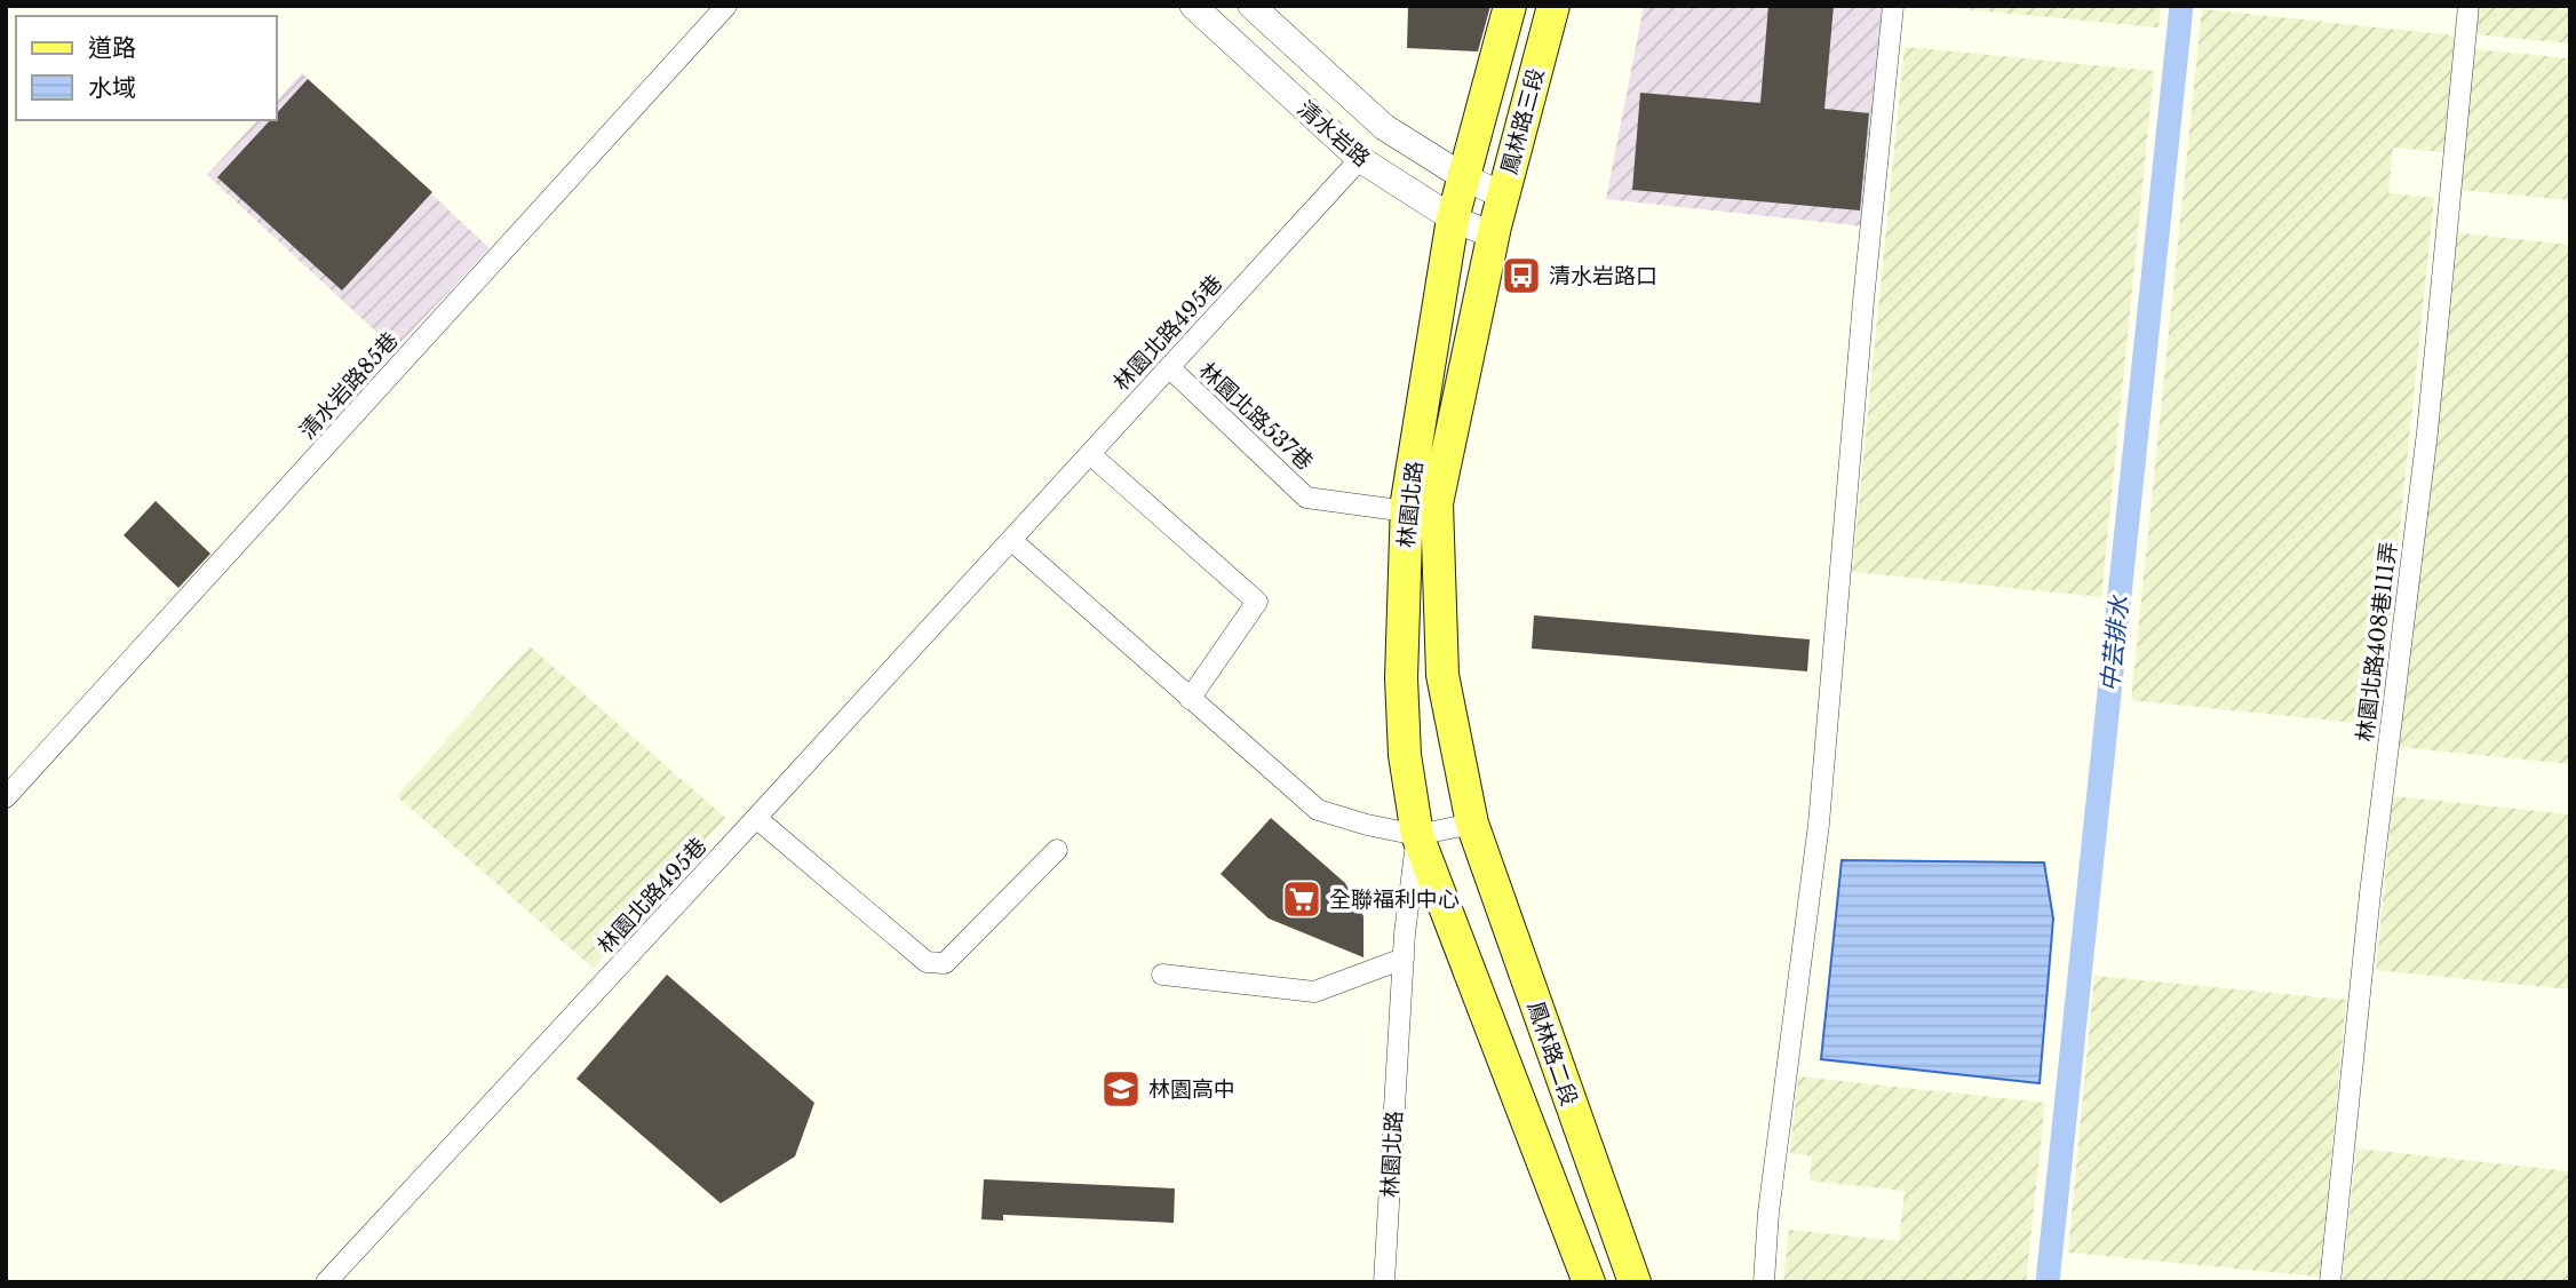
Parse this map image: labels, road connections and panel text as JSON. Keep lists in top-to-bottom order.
{
  "streets": {
    "main road": ["鳳林路三段", "林園北路", "鳳林路二段"],
    "street": [
      "清水岩路",
      "林園北路495巷",
      "清水岩路85巷",
      "林園北路537巷",
      "林園北路408巷111弄"
    ]
  },
  "crossings": [
    ["鳳林路三段", "清水岩路"],
    ["鳳林路三段", "林園北路"],
    ["清水岩路", "林園北路495巷"],
    ["清水岩路", "林園北路"],
    ["林園北路495巷", "林園北路537巷"],
    ["林園北路537巷", "林園北路"],
    ["林園北路", "鳳林路二段"]
  ],
  "water": ["中芸排水"],
  "places": {
    "bus stop": ["清水岩路口"],
    "supermarket": ["全聯福利中心"],
    "school or university": ["林園高中"]
  },
  "legend": ["道路", "水域"]
}
